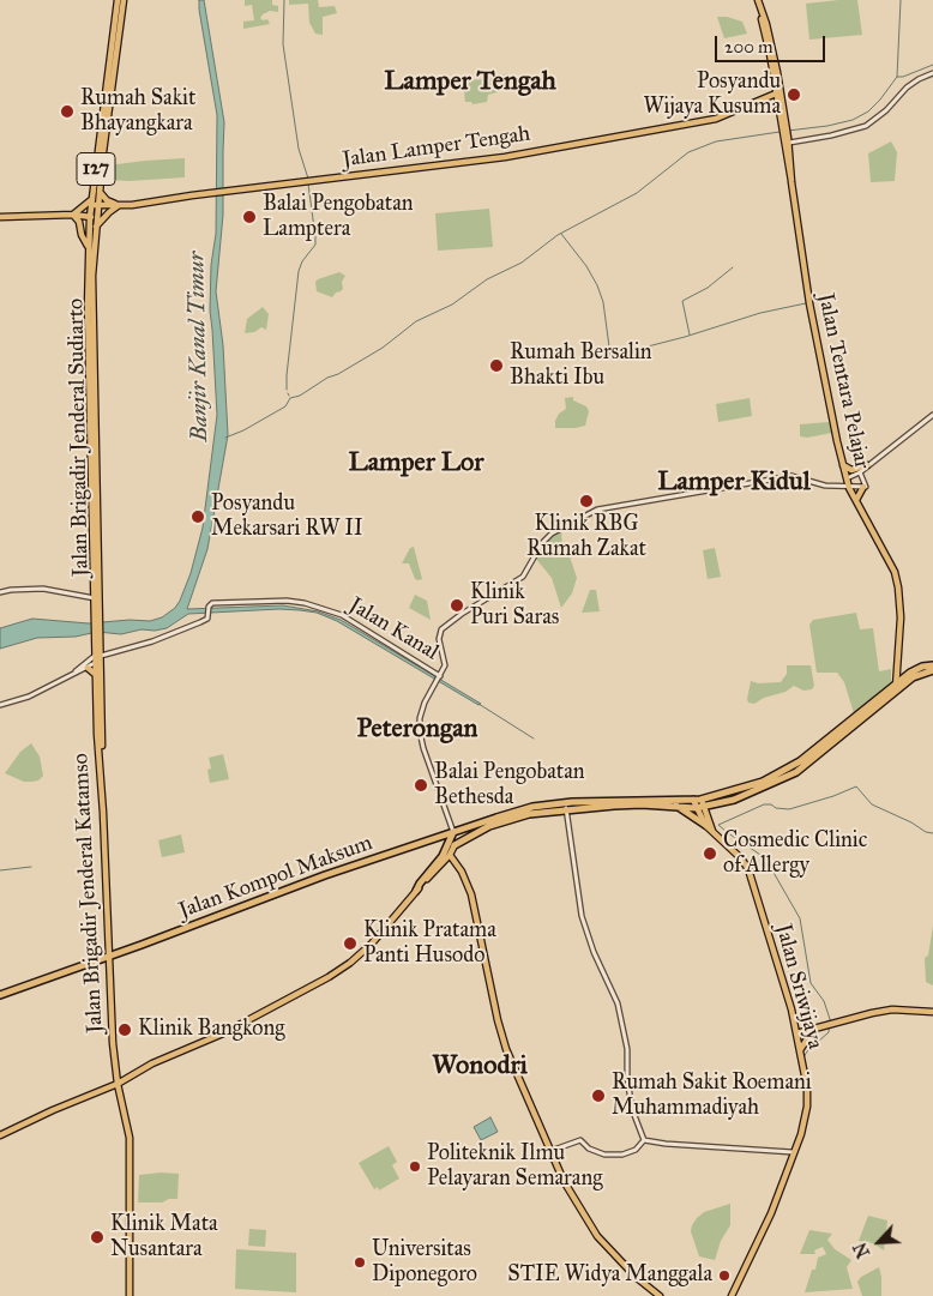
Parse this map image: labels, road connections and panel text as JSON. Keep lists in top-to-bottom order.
{
  "streets": {
    "highway": ["Jalan Kompol Maksum"],
    "main road": [
      "Jalan Lamper Tengah",
      "127",
      "Jalan Tentara Pelajar",
      "Jalan Brigadir Jenderal Sudiarto",
      "Jalan Brigadir Jenderal Katamso",
      "Jalan Sriwijaya"
    ],
    "street": ["Jalan Kanal"]
  },
  "crossings": [
    ["Jalan Lamper Tengah", "127"],
    ["Jalan Lamper Tengah", "Jalan Tentara Pelajar"],
    ["127", "Jalan Brigadir Jenderal Sudiarto"],
    ["Jalan Brigadir Jenderal Sudiarto", "Jalan Brigadir Jenderal Katamso"],
    ["Jalan Kanal", "Jalan Brigadir Jenderal Katamso"],
    ["Jalan Kompol Maksum", "Jalan Brigadir Jenderal Katamso"]
  ],
  "districts": [
    "Lamper Tengah",
    "Lamper Lor",
    "Lamper Kidul",
    "Peterongan",
    "Wonodri"
  ],
  "water": ["Banjir Kanal Timur"],
  "places": [
    "Posyandu Wijaya Kusuma",
    "Rumah Sakit Bhayangkara",
    "Balai Pengobatan Lamptera",
    "Rumah Bersalin Bhakti Ibu",
    "Klinik RBG Rumah Zakat",
    "Posyandu Mekarsari RW II",
    "Klinik Puri Saras",
    "Balai Pengobatan Bethesda",
    "Cosmedic Clinic of Allergy",
    "Klinik Pratama Panti Husodo",
    "Klinik Bangkong",
    "Rumah Sakit Roemani Muhammadiyah",
    "Politeknik Ilmu Pelayaran Semarang",
    "Klinik Mata Nusantara",
    "Universitas Diponegoro",
    "STIE Widya Manggala"
  ],
  "scale_bar": "200 m",
  "north": "bottom left"
}
